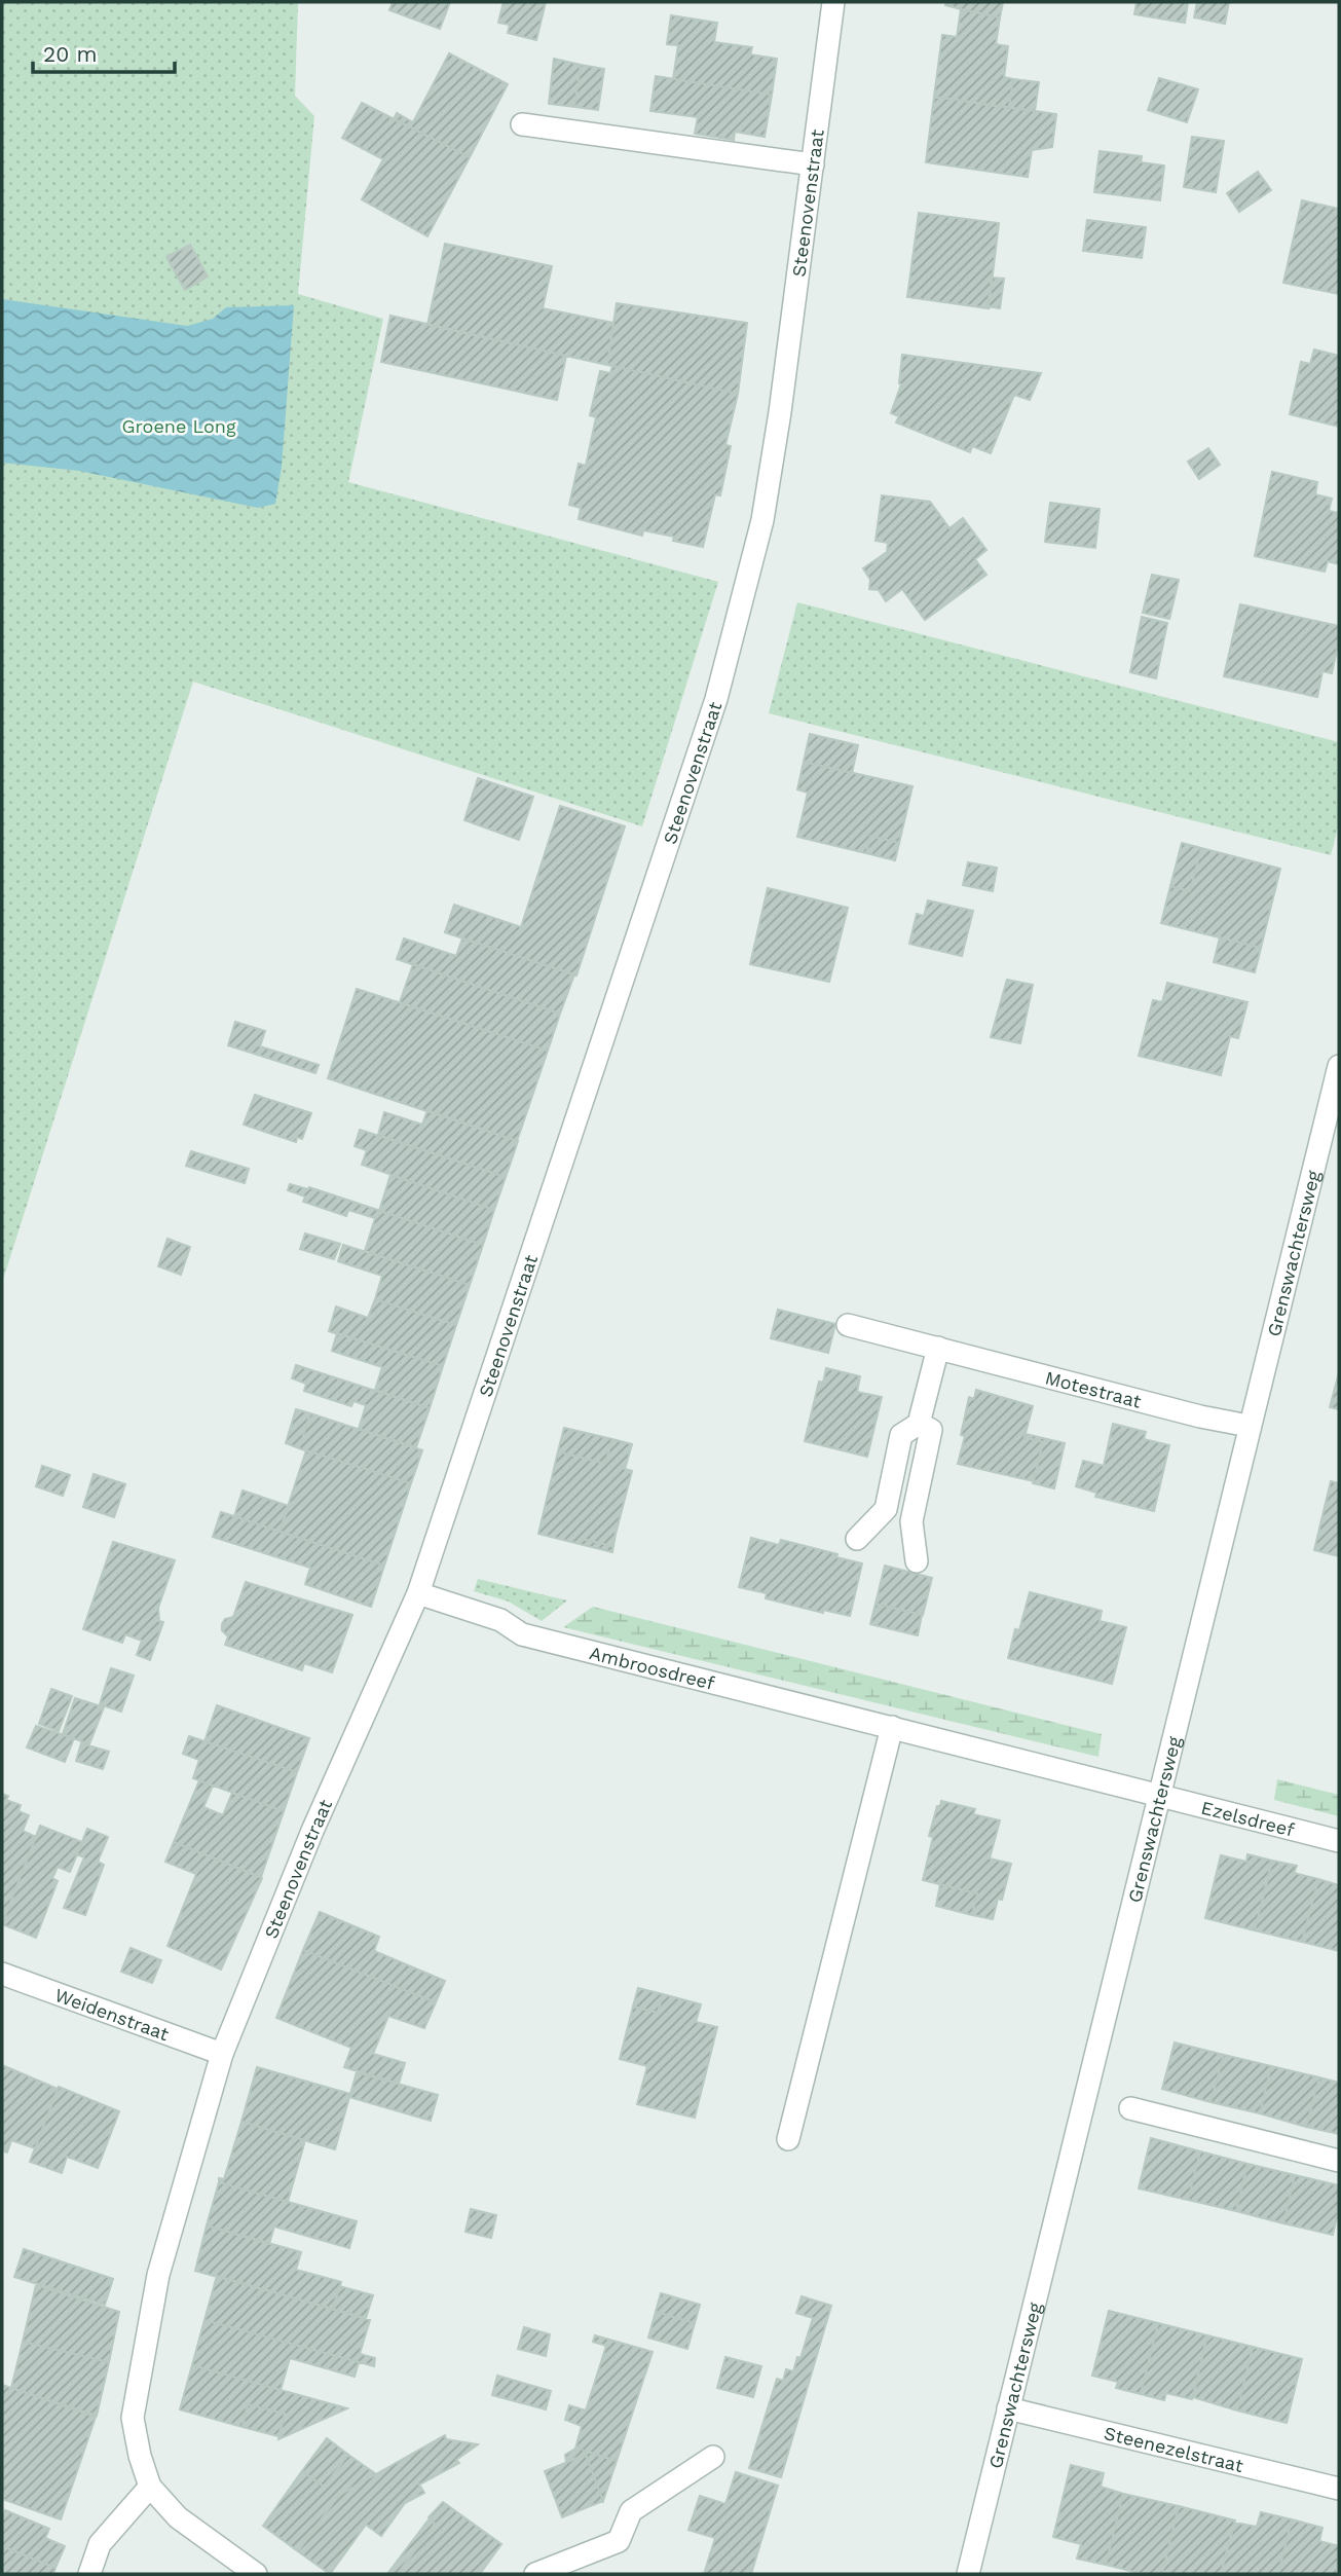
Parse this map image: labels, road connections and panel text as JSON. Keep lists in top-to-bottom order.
{
  "streets": {
    "street": [
      "Steenovenstraat",
      "Grenswachtersweg",
      "Motestraat",
      "Ambroosdreef",
      "Ezelsdreef",
      "Weidenstraat",
      "Steenezelstraat"
    ]
  },
  "crossings": [
    ["Steenovenstraat", "Ambroosdreef"],
    ["Steenovenstraat", "Weidenstraat"],
    ["Grenswachtersweg", "Motestraat"],
    ["Grenswachtersweg", "Ambroosdreef"],
    ["Grenswachtersweg", "Ezelsdreef"],
    ["Grenswachtersweg", "Steenezelstraat"],
    ["Ambroosdreef", "Ezelsdreef"]
  ],
  "parks": ["Groene Long"],
  "scale_bar": "20 m"
}
